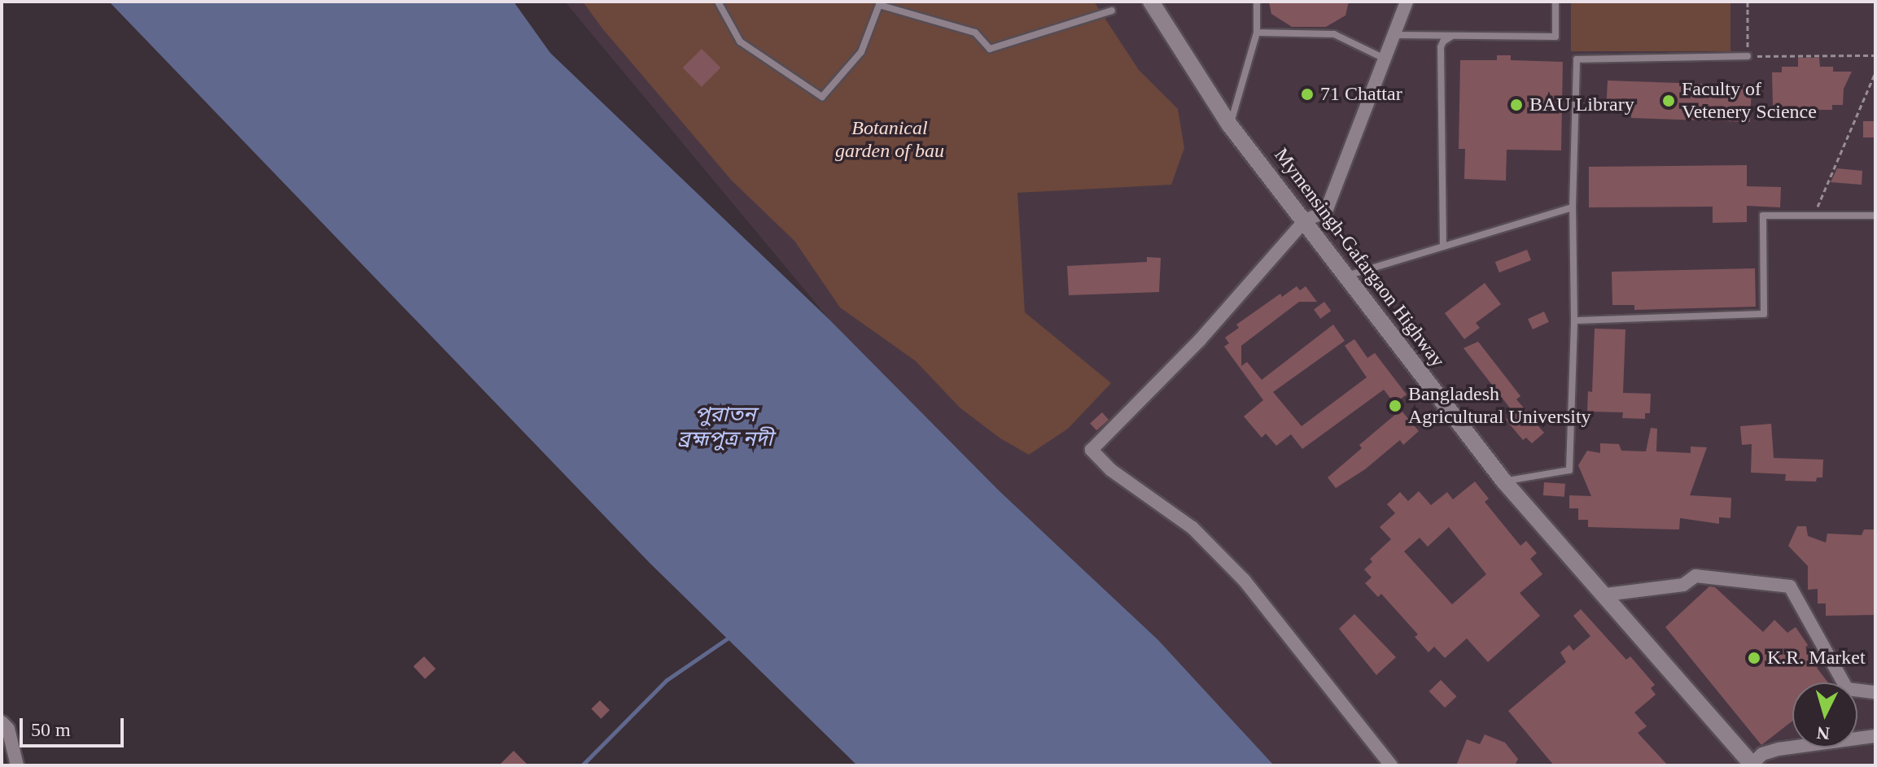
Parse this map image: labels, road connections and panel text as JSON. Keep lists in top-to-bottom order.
{
  "streets": {
    "main road": ["Mymensingh-Gafargaon Highway"]
  },
  "water": ["পুরাতন ব্রহ্মপুত্র নদী"],
  "parks": ["Botanical garden of bau"],
  "places": [
    "71 Chattar",
    "Faculty of Vetenery Science",
    "BAU Library",
    "Bangladesh Agricultural University",
    "K.R. Market"
  ],
  "scale_bar": "50 m",
  "north": "bottom"
}
